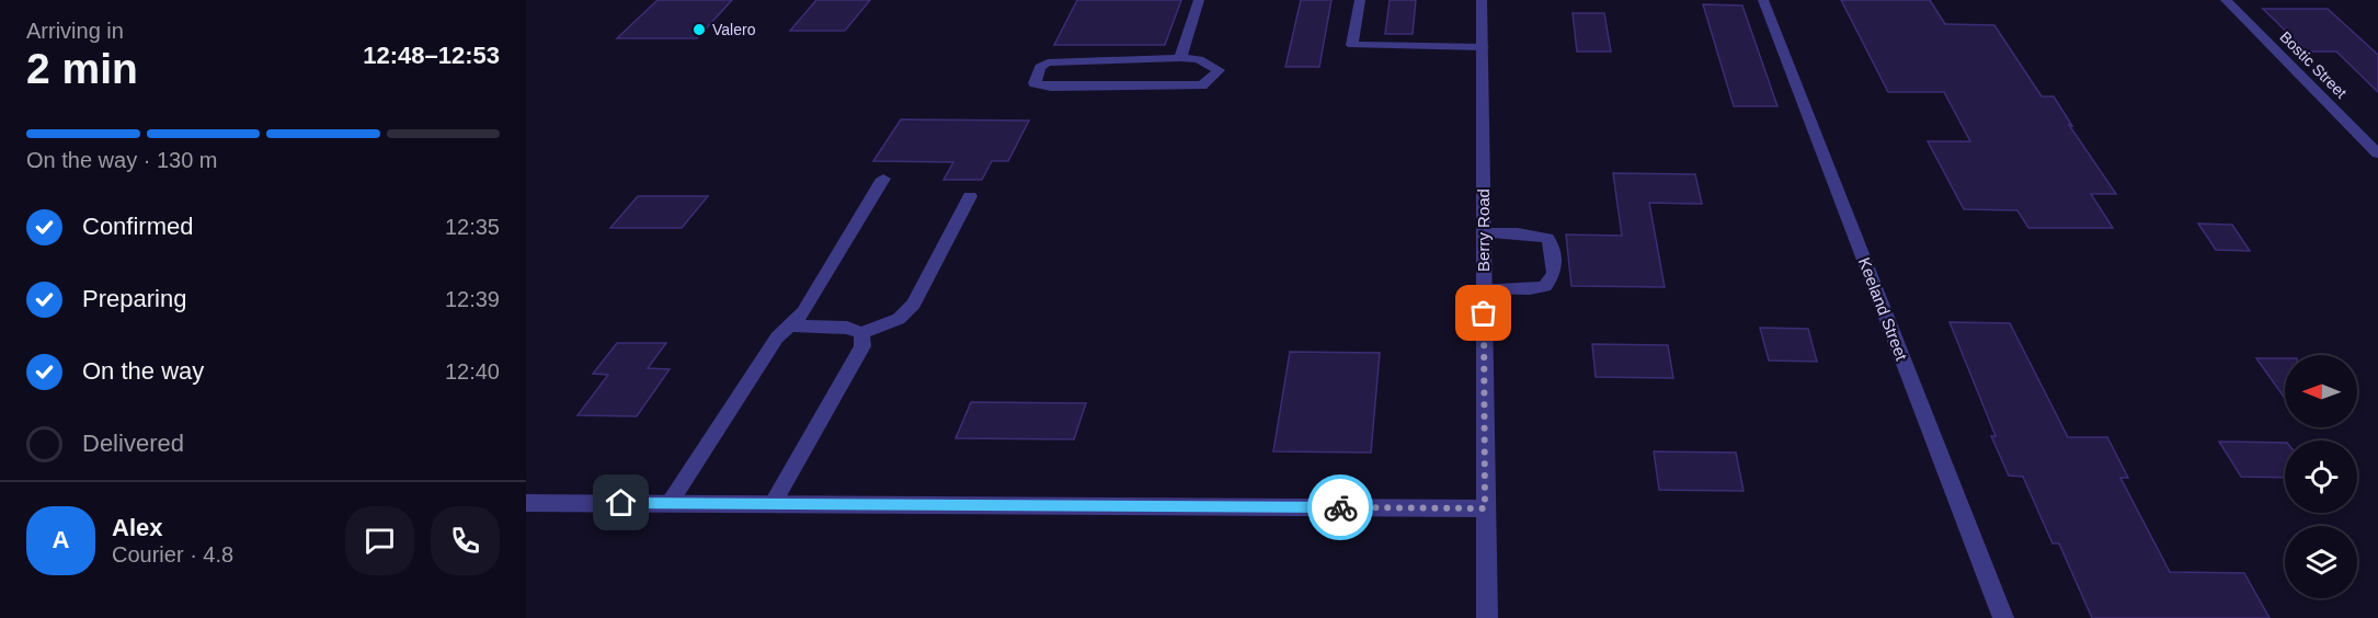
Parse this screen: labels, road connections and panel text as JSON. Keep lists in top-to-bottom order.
{
  "streets": {
    "street": ["Bostic Street", "Berry Road", "Keeland Street"]
  },
  "places": ["Valero"],
  "north": "left",
  "page": {
    "heading": ["2 min", "Arriving in", "12:48–12:53"],
    "panel": ["Alex", "Courier · 4.8"],
    "bar": "On the way · 130 m",
    "list": [
      ["Confirmed", "12:35"],
      ["Preparing", "12:39"],
      ["On the way", "12:40"],
      "Delivered"
    ],
    "round": "A"
  }
}
